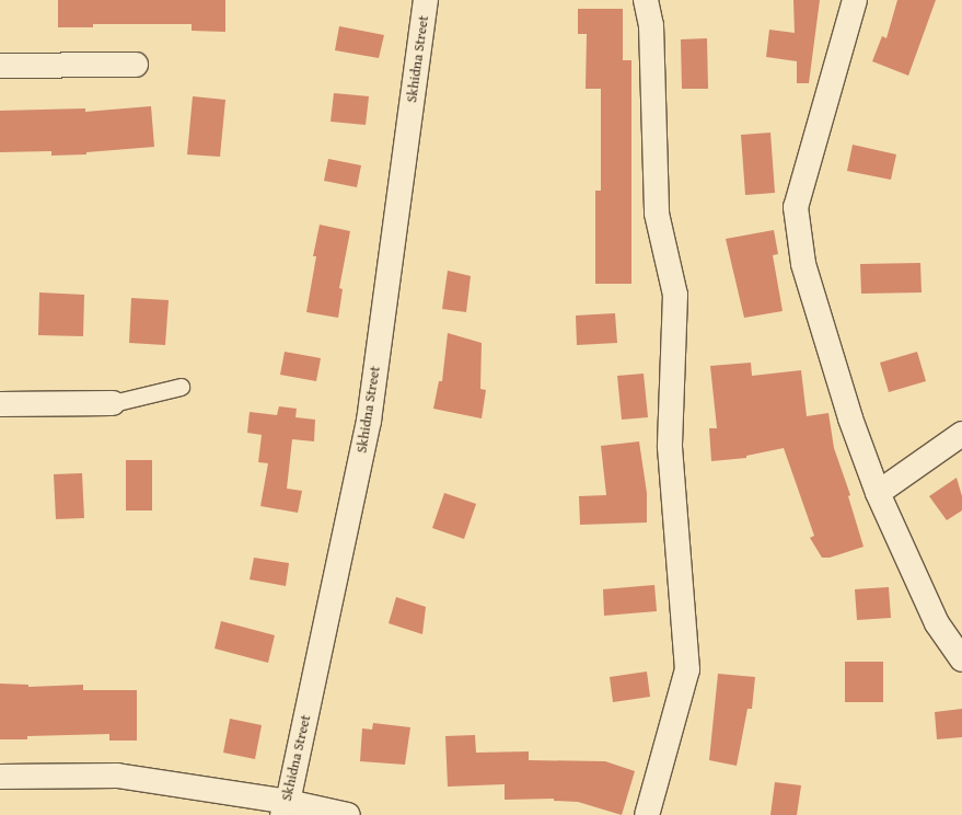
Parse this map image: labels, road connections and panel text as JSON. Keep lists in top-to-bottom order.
{
  "streets": {
    "street": ["Skhidna Street"]
  }
}
